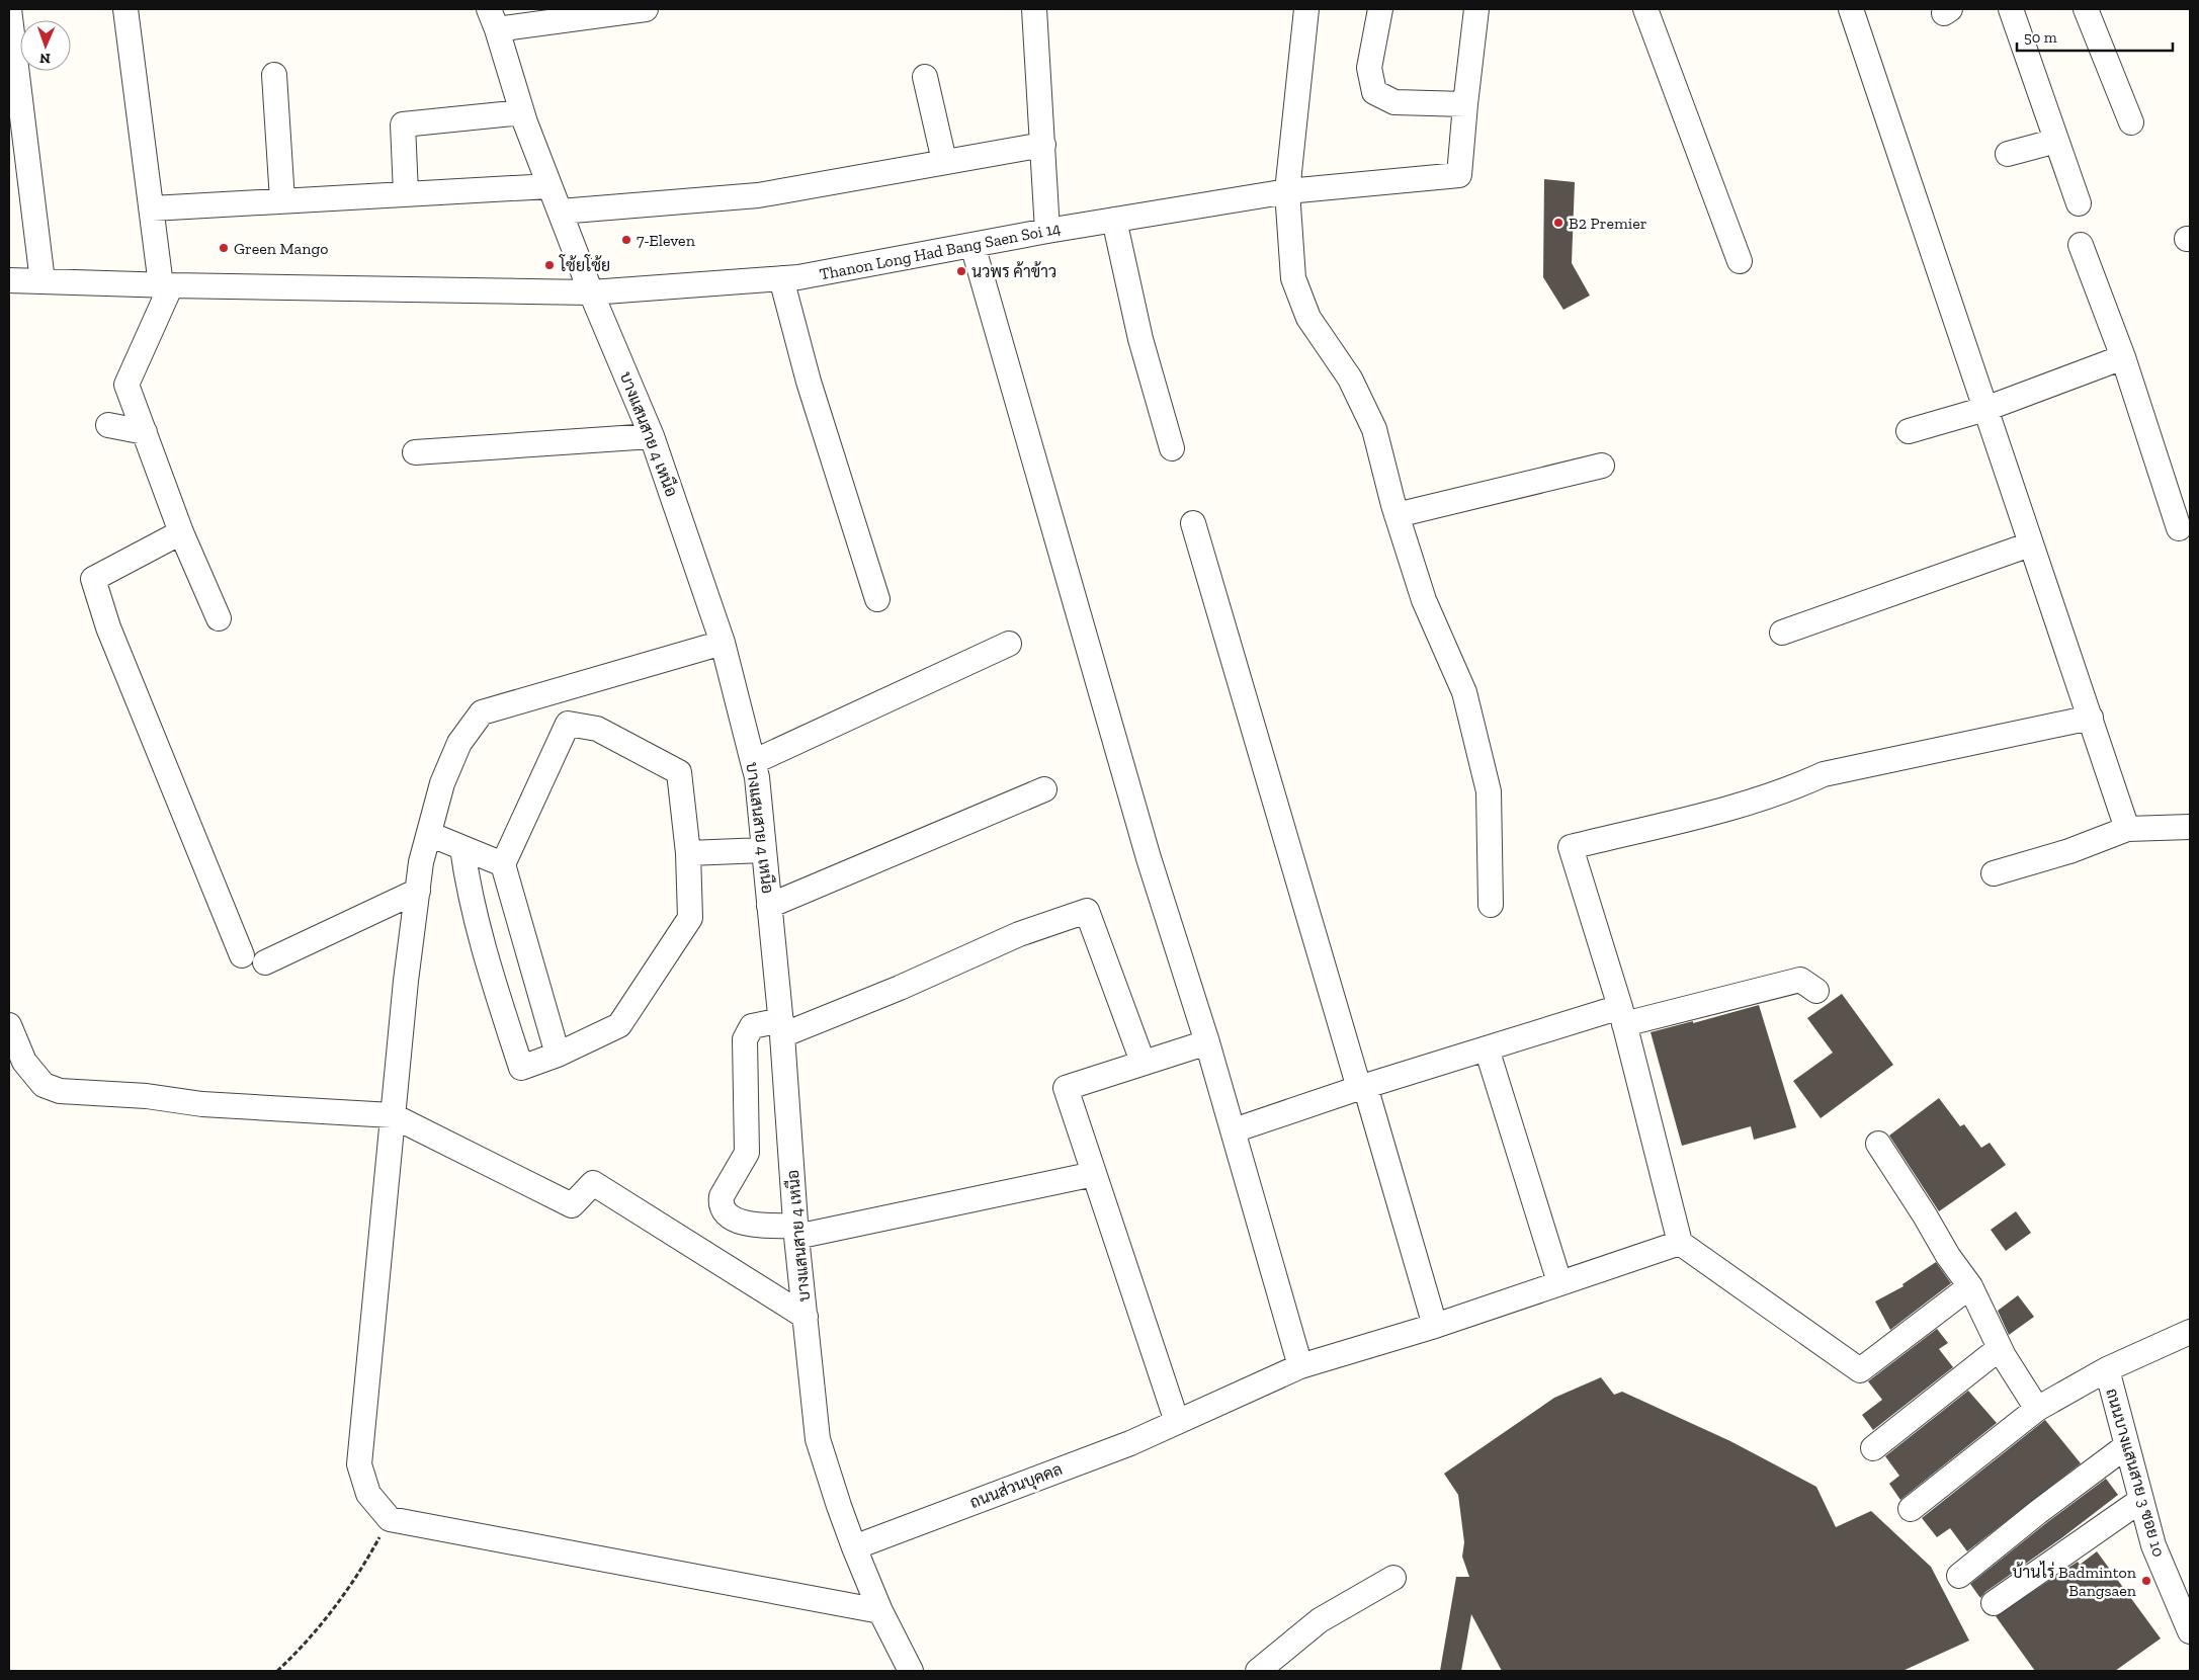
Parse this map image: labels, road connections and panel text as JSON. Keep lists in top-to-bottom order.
{
  "streets": {
    "street": [
      "Thanon Long Had Bang Saen Soi 14",
      "บางแสนสาย 4 เหนือ",
      "ถนนบางแสนสาย 3 ซอย 10",
      "ถนนส่วนบุคคล"
    ]
  },
  "crossings": [
    ["Thanon Long Had Bang Saen Soi 14", "บางแสนสาย 4 เหนือ"],
    ["บางแสนสาย 4 เหนือ", "ถนนส่วนบุคคล"]
  ],
  "places": [
    "B2 Premier",
    "7-Eleven",
    "Green Mango",
    "โซ้ยโซ้ย",
    "นวพร ค้าข้าว",
    "บ้านไร่ Badminton Bangsaen"
  ],
  "scale_bar": "50 m",
  "north": "bottom"
}
